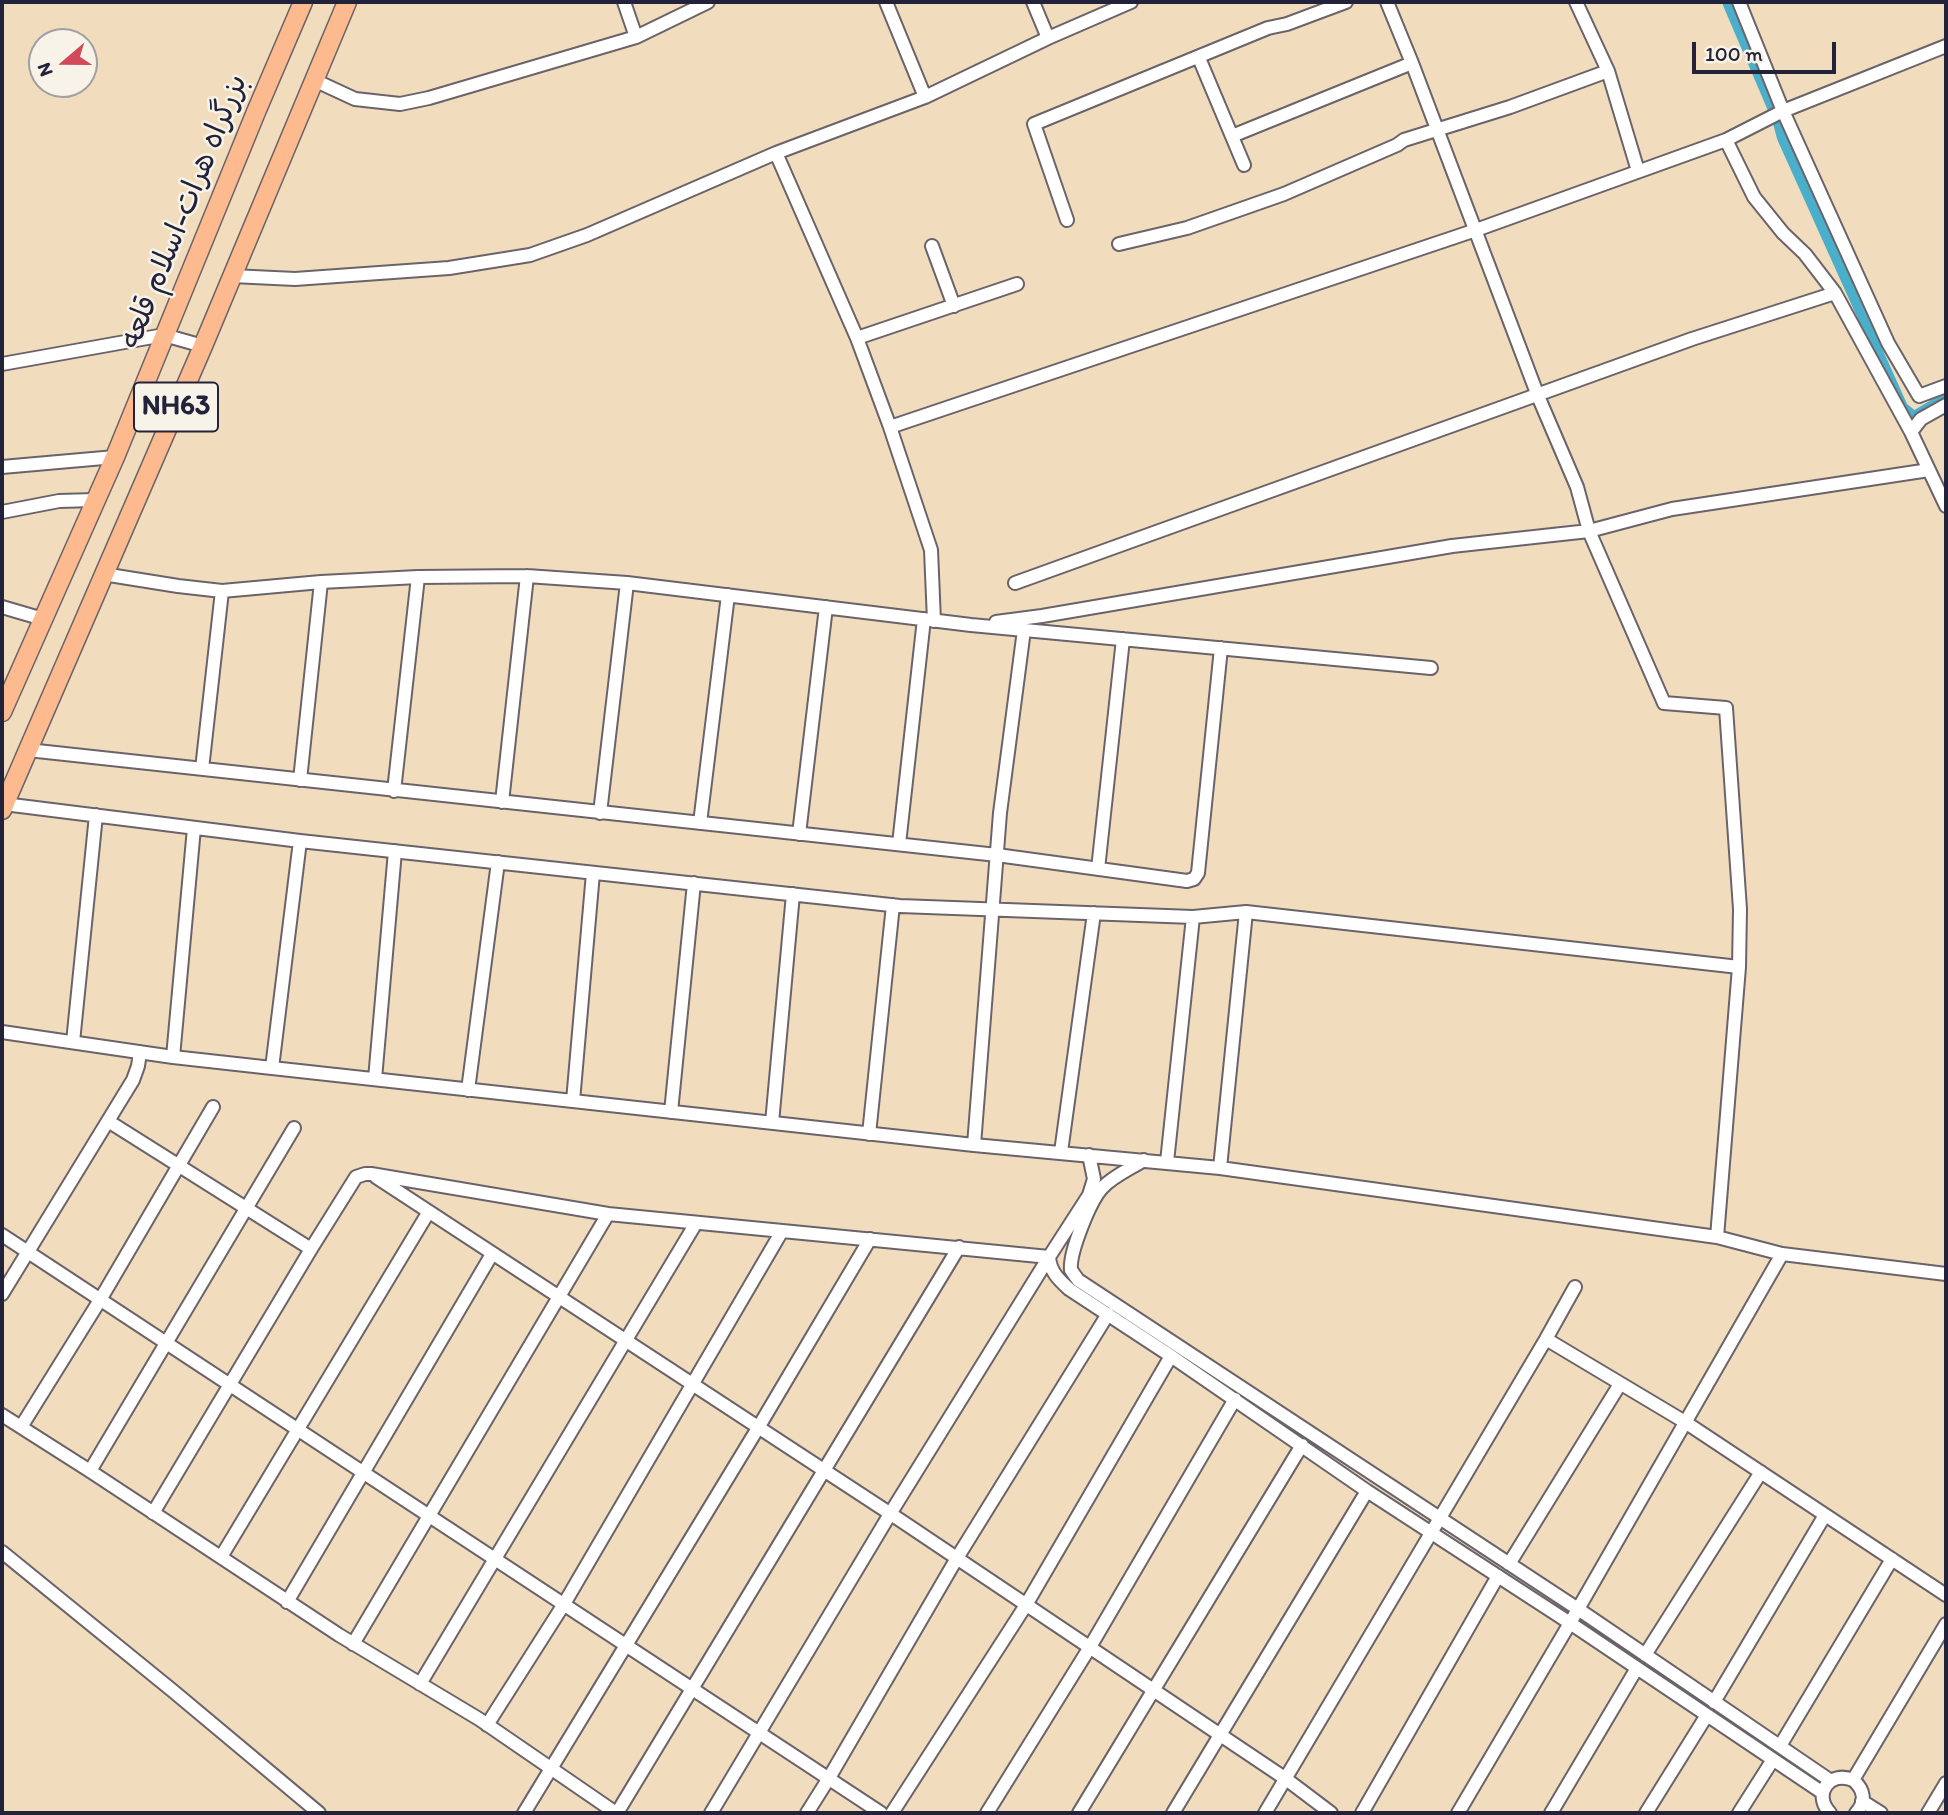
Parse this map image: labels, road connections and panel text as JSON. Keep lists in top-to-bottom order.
{
  "streets": {
    "highway": ["بزرگراه هرات-اسلام قلعه", "NH63"]
  },
  "scale_bar": "100 m",
  "north": "left"
}
